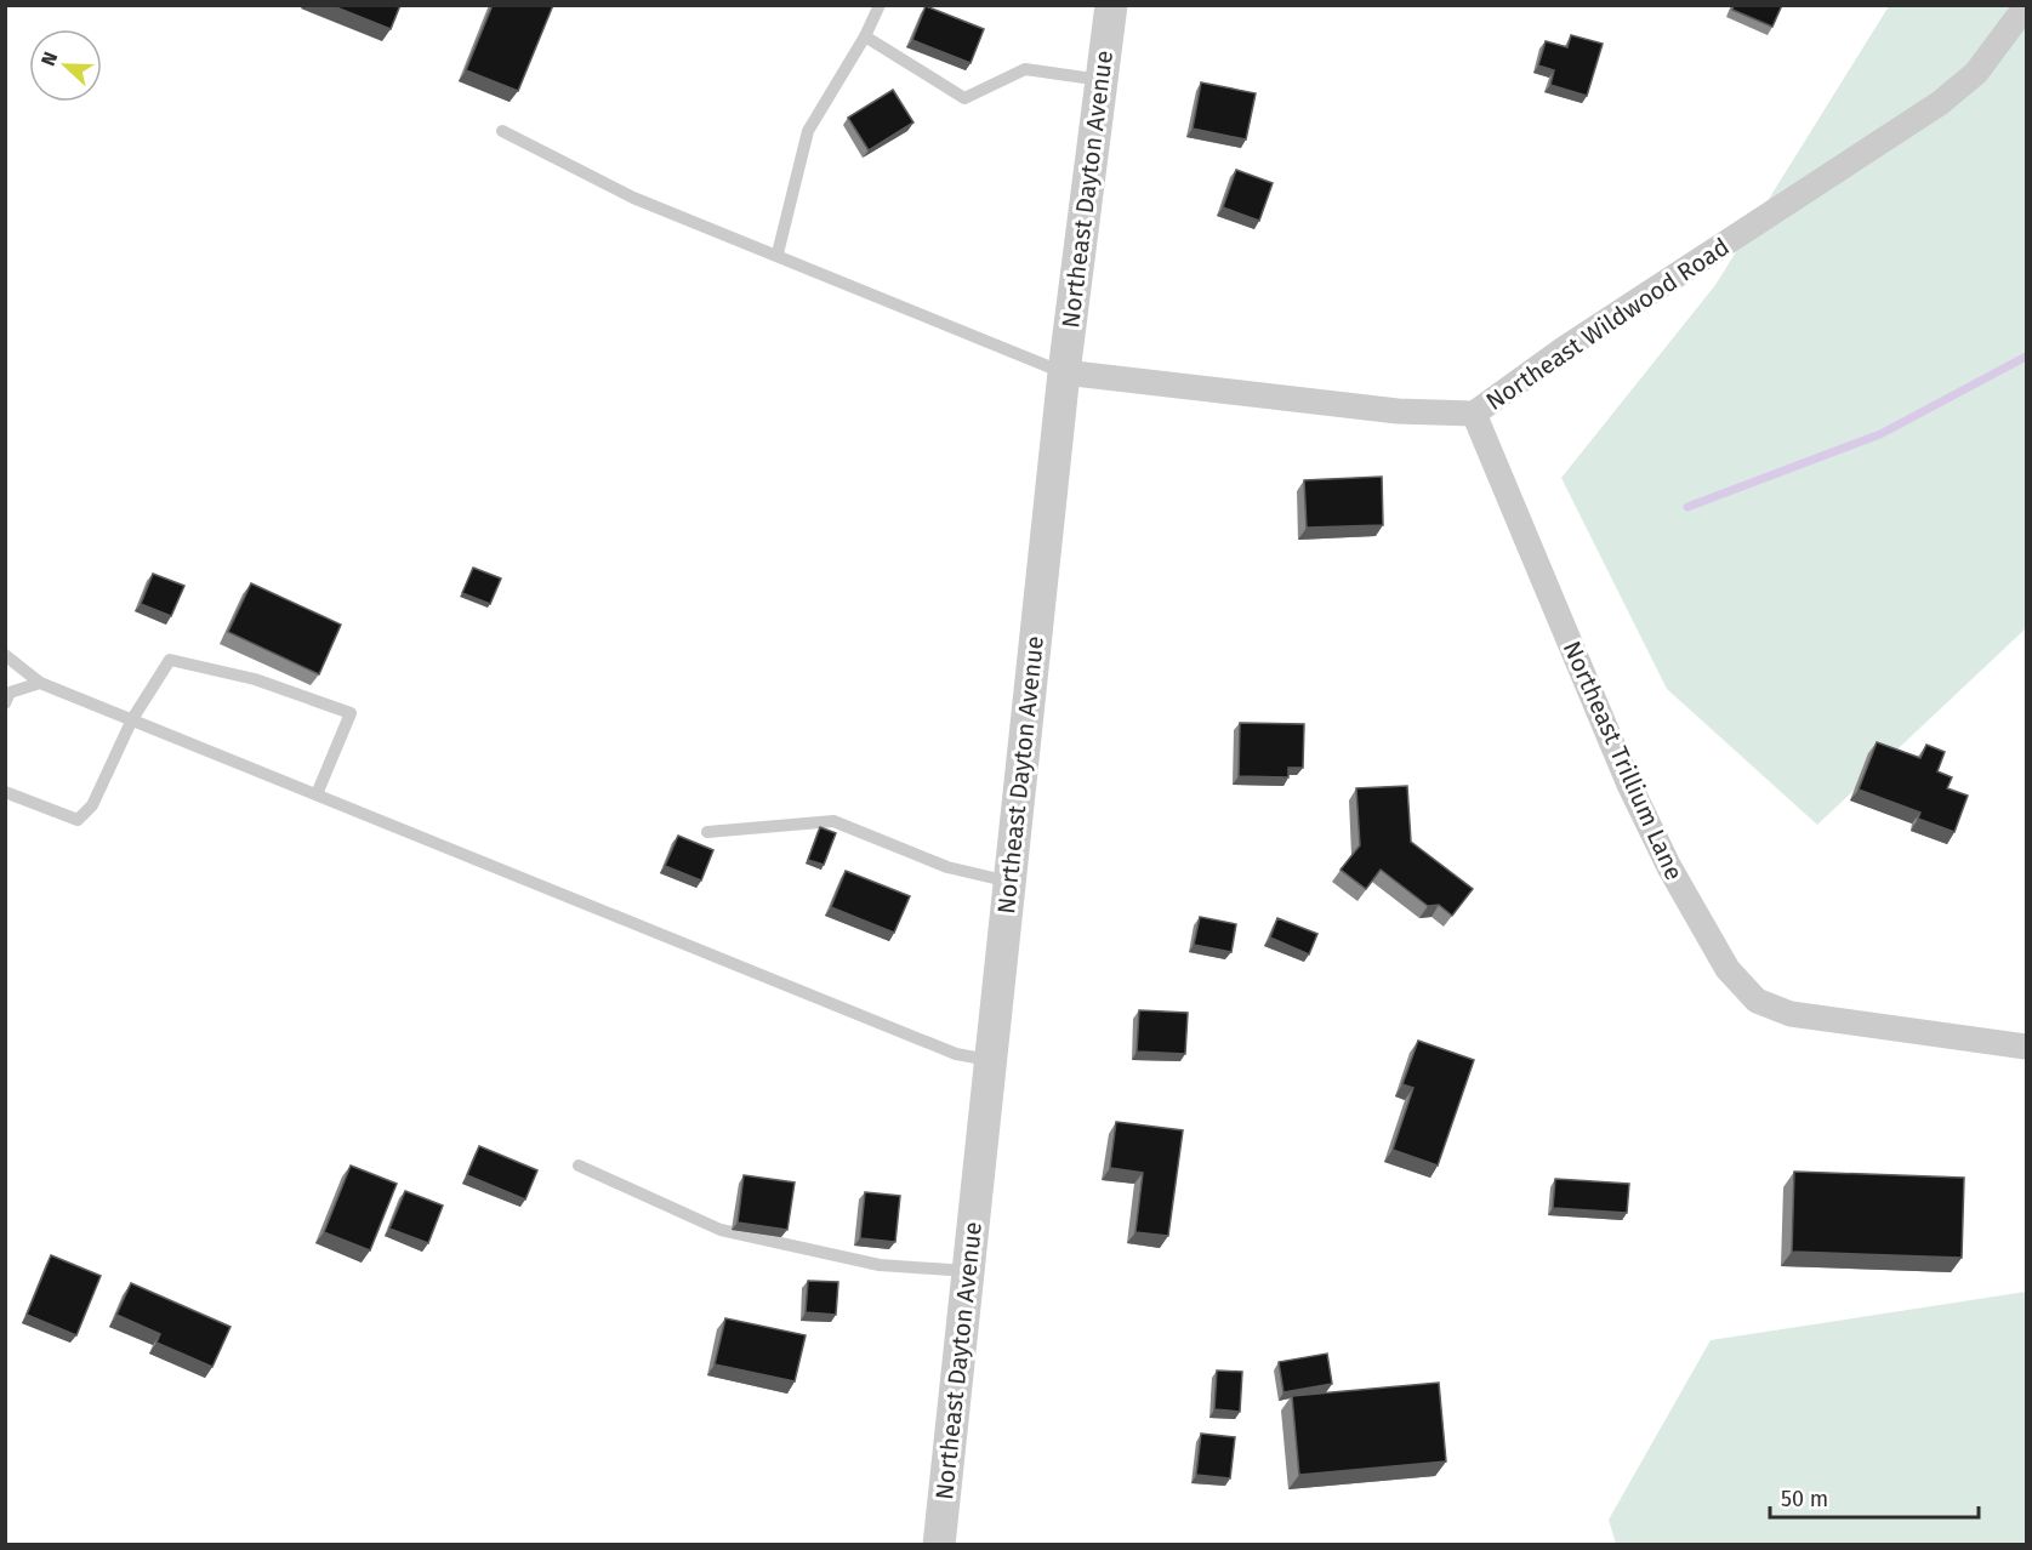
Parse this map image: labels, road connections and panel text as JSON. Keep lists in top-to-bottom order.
{
  "streets": {
    "street": ["Northeast Dayton Avenue", "Northeast Wildwood Road", "Northeast Trillium Lane"]
  },
  "crossings": [
    ["Northeast Dayton Avenue", "Northeast Wildwood Road"],
    ["Northeast Wildwood Road", "Northeast Trillium Lane"]
  ],
  "scale_bar": "50 m",
  "north": "left"
}
